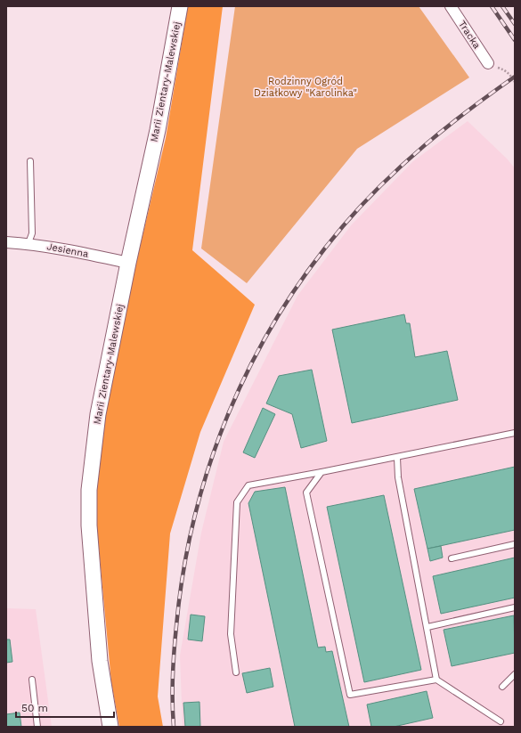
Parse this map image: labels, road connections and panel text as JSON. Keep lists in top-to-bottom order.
{
  "streets": {
    "street": ["Tracka", "Marii Zientary-Malewskiej", "Jesienna"]
  },
  "crossings": [
    ["Marii Zientary-Malewskiej", "Jesienna"]
  ],
  "parks": ["Rodzinny Ogród Działkowy \"Karolinka\""],
  "scale_bar": "50 m"
}
